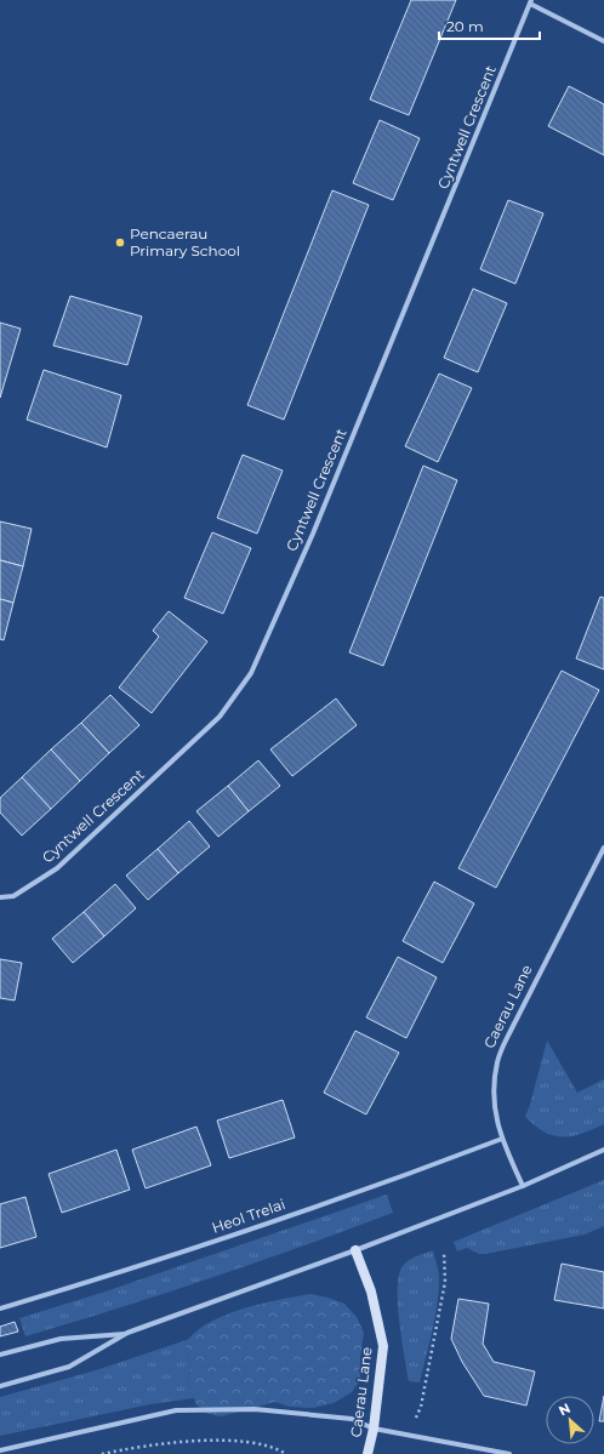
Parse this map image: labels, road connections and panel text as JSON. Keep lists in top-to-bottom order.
{
  "streets": {
    "street": ["Cyntwell Crescent", "Caerau Lane", "Heol Trelai"]
  },
  "crossings": [
    ["Caerau Lane", "Heol Trelai"]
  ],
  "places": ["Pencaerau Primary School"],
  "scale_bar": "20 m",
  "north": "top left"
}
